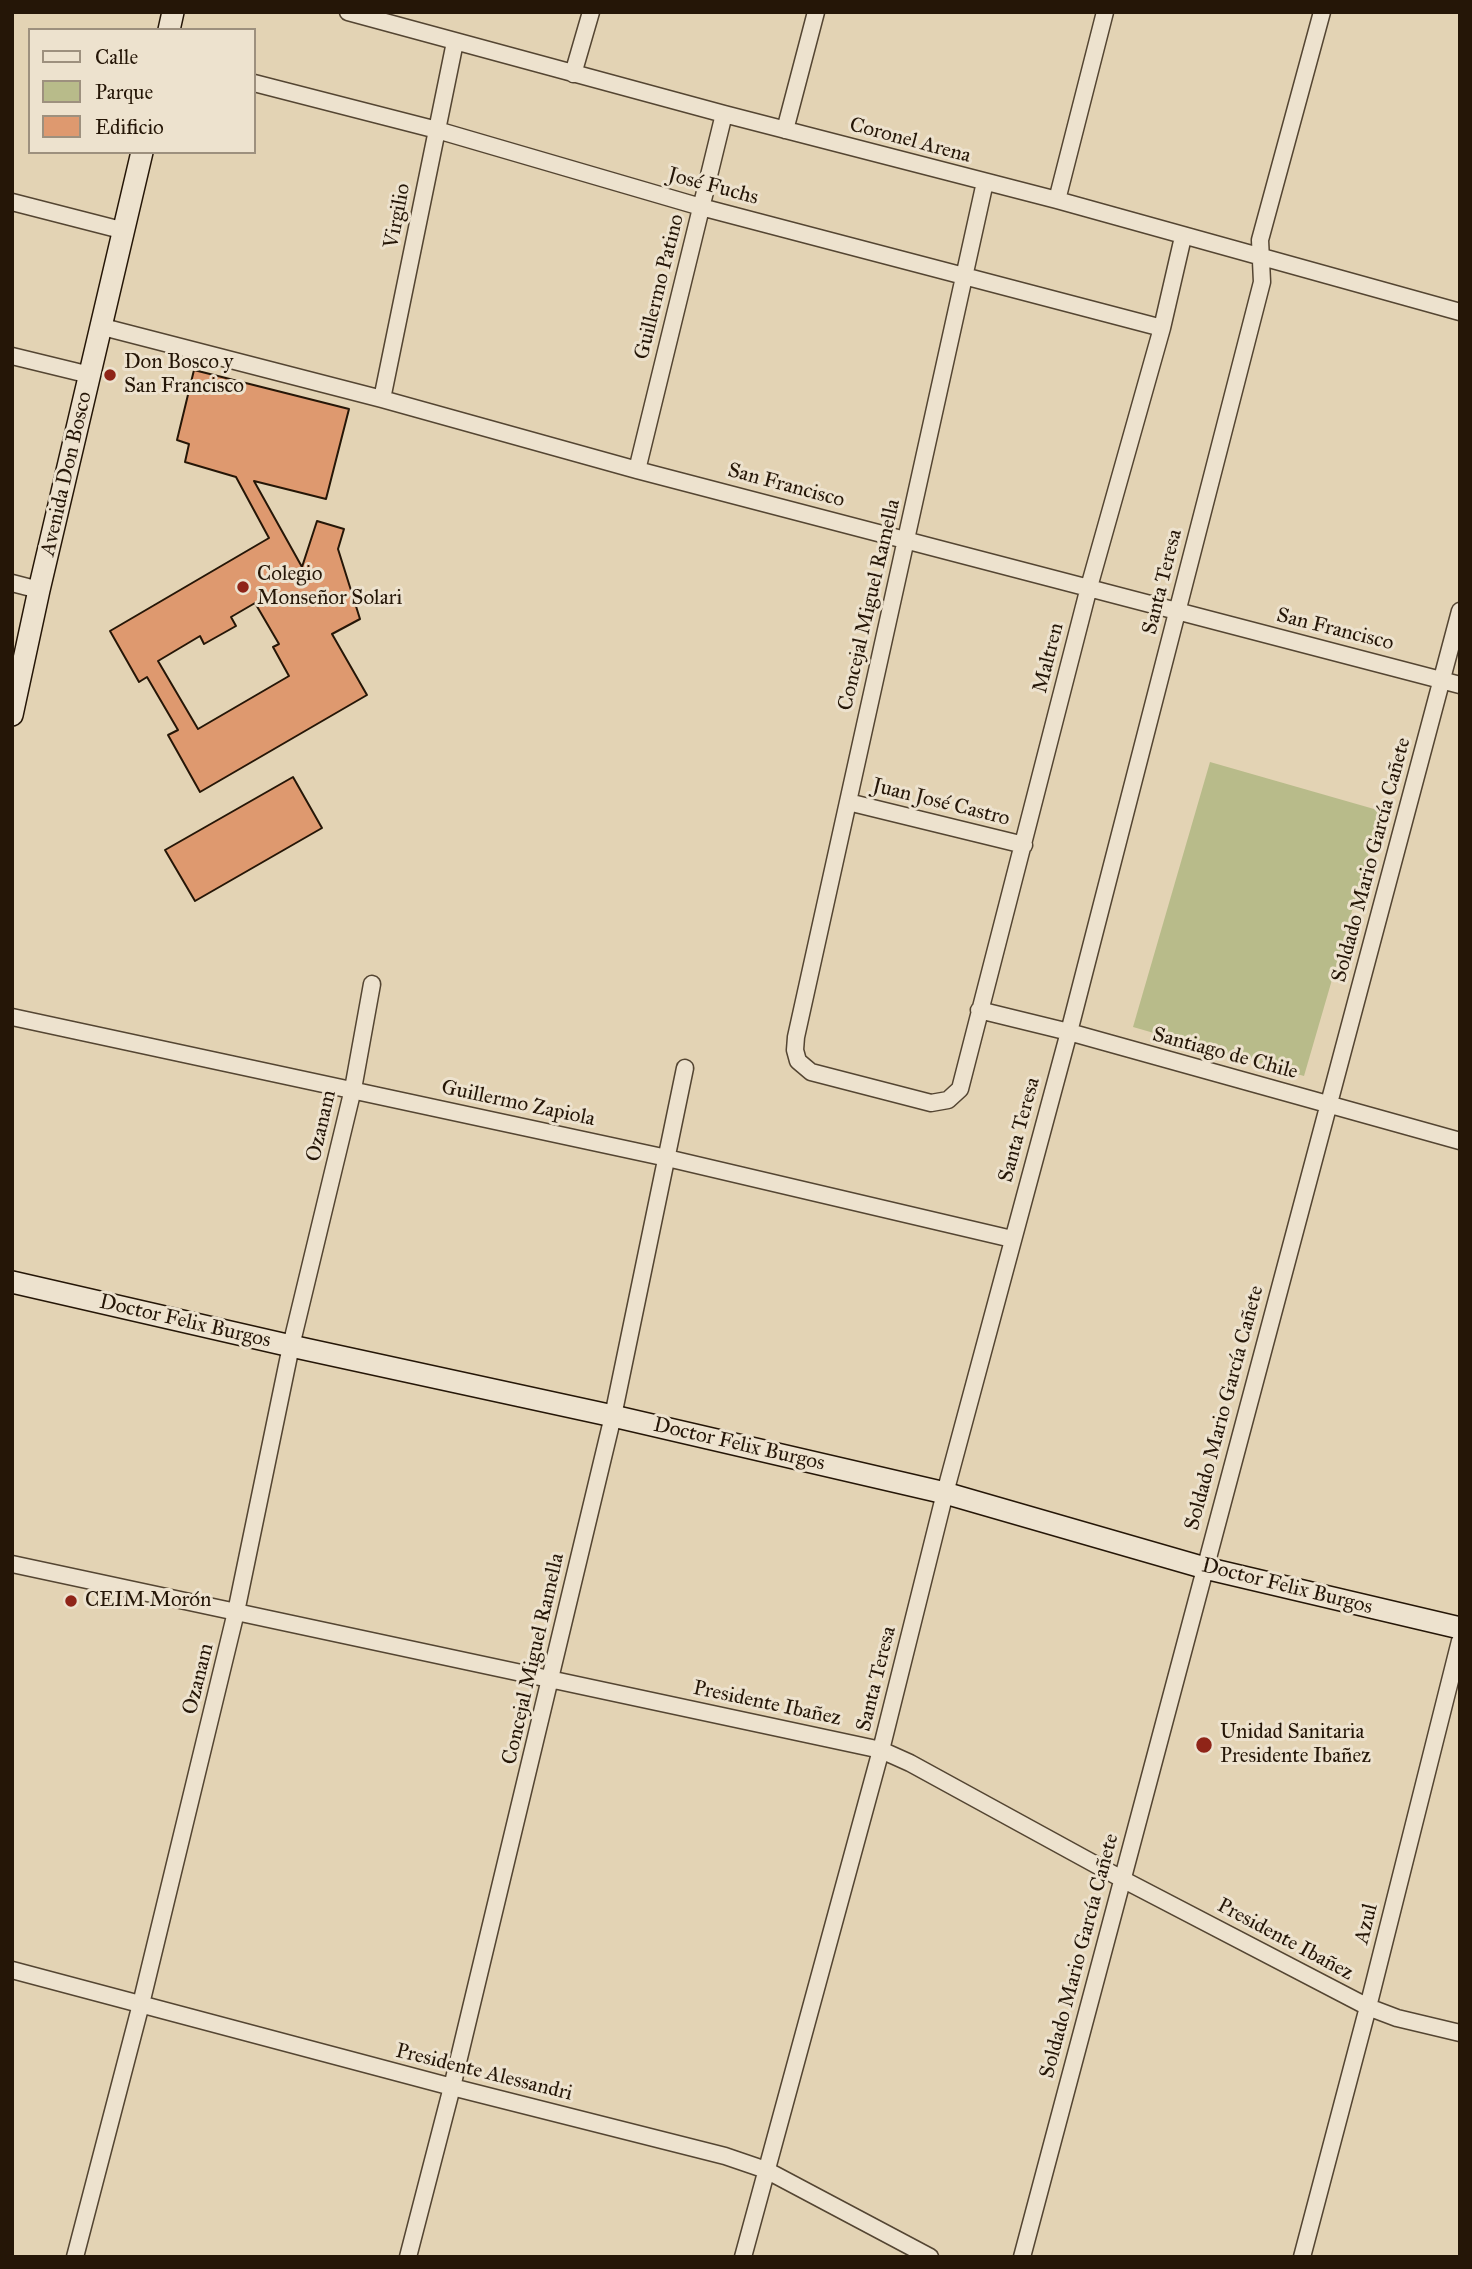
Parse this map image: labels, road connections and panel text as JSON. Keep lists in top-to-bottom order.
{
  "streets": {
    "street": [
      "Coronel Arena",
      "José Fuchs",
      "Virgilio",
      "Guillermo Patino",
      "Avenida Don Bosco",
      "San Francisco",
      "Santa Teresa",
      "Concejal Miguel Ramella",
      "Maltren",
      "Juan José Castro",
      "Soldado Mario García Cañete",
      "Santiago de Chile",
      "Guillermo Zapiola",
      "Ozanam",
      "Doctor Felix Burgos",
      "Presidente Ibañez",
      "Azul",
      "Presidente Alessandri"
    ]
  },
  "crossings": [
    ["Coronel Arena", "Virgilio"],
    ["Coronel Arena", "Guillermo Patino"],
    ["Coronel Arena", "Santa Teresa"],
    ["Coronel Arena", "Concejal Miguel Ramella"],
    ["Coronel Arena", "Maltren"],
    ["José Fuchs", "Virgilio"],
    ["José Fuchs", "Guillermo Patino"],
    ["José Fuchs", "Concejal Miguel Ramella"],
    ["José Fuchs", "Maltren"],
    ["Virgilio", "San Francisco"],
    ["Guillermo Patino", "San Francisco"],
    ["Avenida Don Bosco", "San Francisco"],
    ["San Francisco", "Santa Teresa"],
    ["San Francisco", "Concejal Miguel Ramella"],
    ["San Francisco", "Maltren"],
    ["San Francisco", "Soldado Mario García Cañete"],
    ["Santa Teresa", "Santiago de Chile"],
    ["Santa Teresa", "Guillermo Zapiola"],
    ["Santa Teresa", "Doctor Felix Burgos"],
    ["Santa Teresa", "Presidente Ibañez"],
    ["Santa Teresa", "Presidente Alessandri"],
    ["Concejal Miguel Ramella", "Maltren"],
    ["Concejal Miguel Ramella", "Juan José Castro"],
    ["Concejal Miguel Ramella", "Guillermo Zapiola"],
    ["Concejal Miguel Ramella", "Doctor Felix Burgos"],
    ["Concejal Miguel Ramella", "Presidente Ibañez"],
    ["Concejal Miguel Ramella", "Presidente Alessandri"],
    ["Maltren", "Juan José Castro"],
    ["Maltren", "Santiago de Chile"],
    ["Soldado Mario García Cañete", "Santiago de Chile"],
    ["Soldado Mario García Cañete", "Doctor Felix Burgos"],
    ["Soldado Mario García Cañete", "Presidente Ibañez"],
    ["Guillermo Zapiola", "Ozanam"],
    ["Ozanam", "Doctor Felix Burgos"],
    ["Ozanam", "Presidente Ibañez"],
    ["Ozanam", "Presidente Alessandri"],
    ["Presidente Ibañez", "Azul"]
  ],
  "places": [
    "Don Bosco y San Francisco",
    "Colegio Monseñor Solari",
    "CEIM Morón",
    "Unidad Sanitaria Presidente Ibañez"
  ],
  "legend": ["Calle", "Parque", "Edificio"]
}
